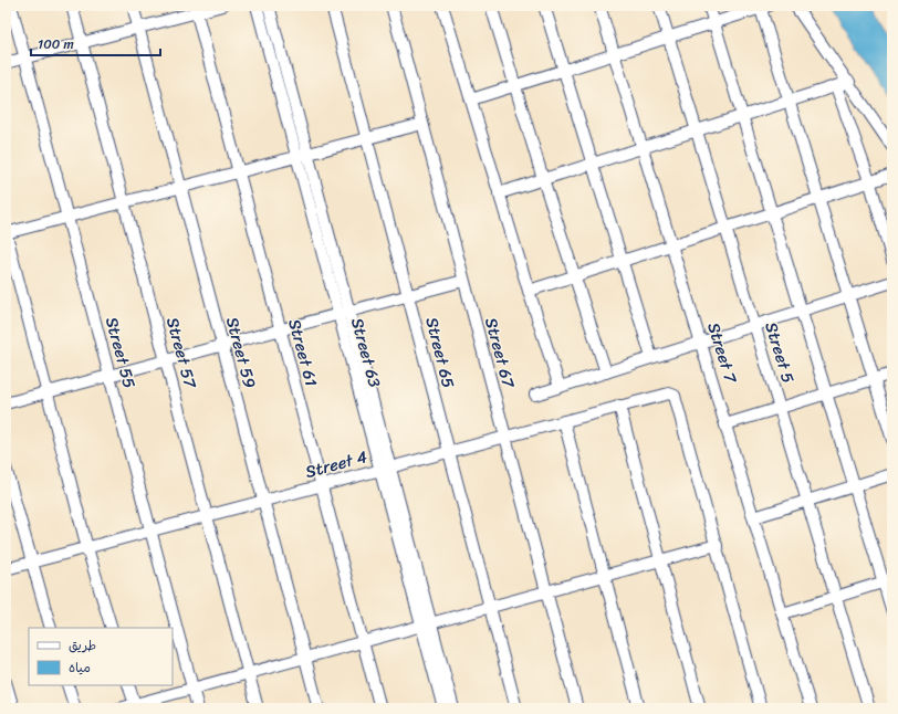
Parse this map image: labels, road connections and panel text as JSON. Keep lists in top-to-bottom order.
{
  "streets": {
    "street": [
      "Street 55",
      "Street 57",
      "Street 59",
      "Street 61",
      "Street 63",
      "Street 65",
      "Street 67",
      "Street 7",
      "Street 5",
      "Street 4"
    ]
  },
  "crossings": [
    ["Street 55", "Street 4"],
    ["Street 57", "Street 4"],
    ["Street 59", "Street 4"],
    ["Street 61", "Street 4"],
    ["Street 63", "Street 4"],
    ["Street 65", "Street 4"],
    ["Street 67", "Street 4"]
  ],
  "legend": ["طريق", "مياه"],
  "scale_bar": "100 m"
}
